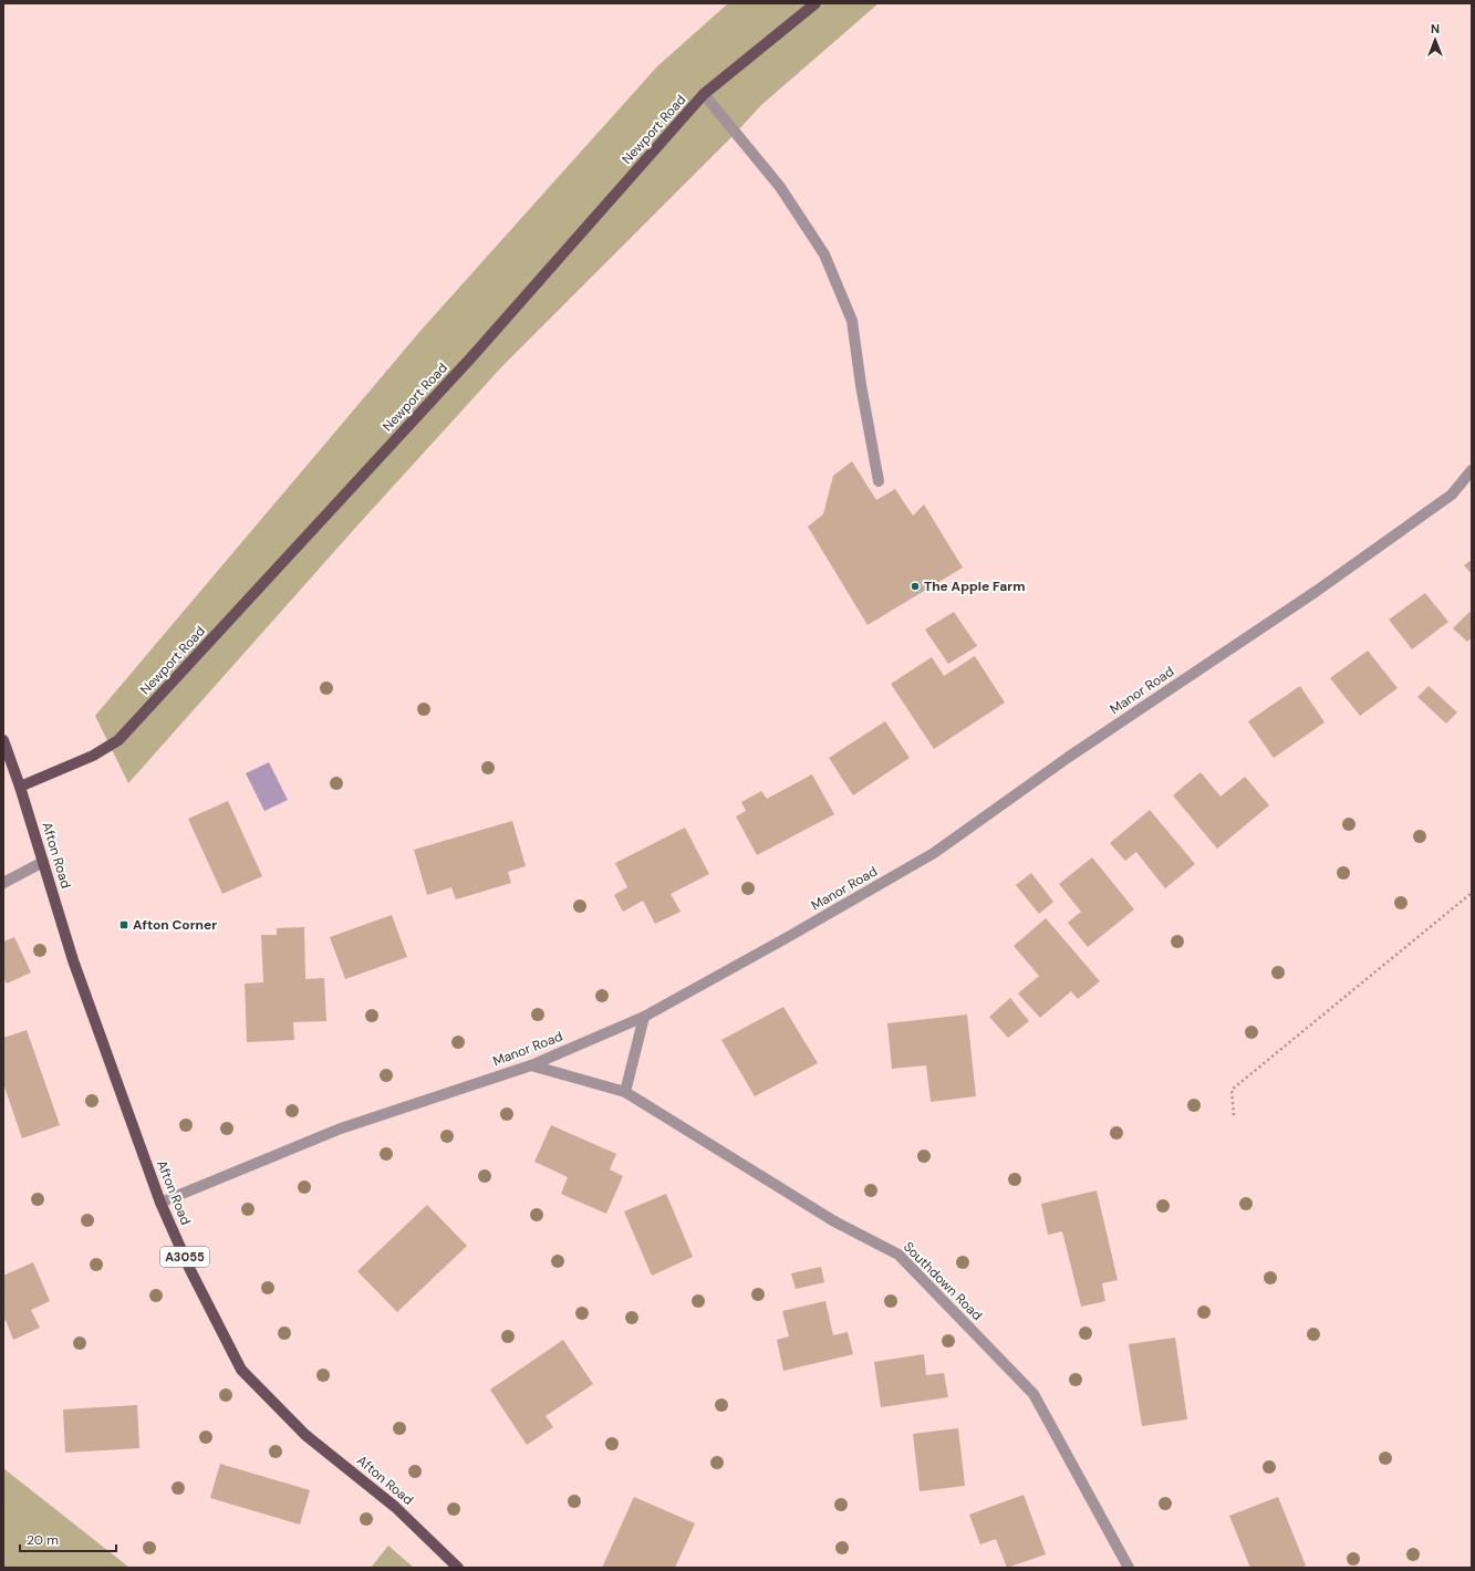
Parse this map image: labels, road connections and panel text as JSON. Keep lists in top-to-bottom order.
{
  "streets": {
    "main road": ["Newport Road", "Afton Road", "A3055"],
    "street": ["Manor Road", "Southdown Road"]
  },
  "crossings": [
    ["Newport Road", "Afton Road"],
    ["Manor Road", "Afton Road"],
    ["Manor Road", "Southdown Road"]
  ],
  "places": {
    "other": ["The Apple Farm"],
    "transit": ["Afton Corner"]
  },
  "scale_bar": "20 m",
  "north": "top"
}
